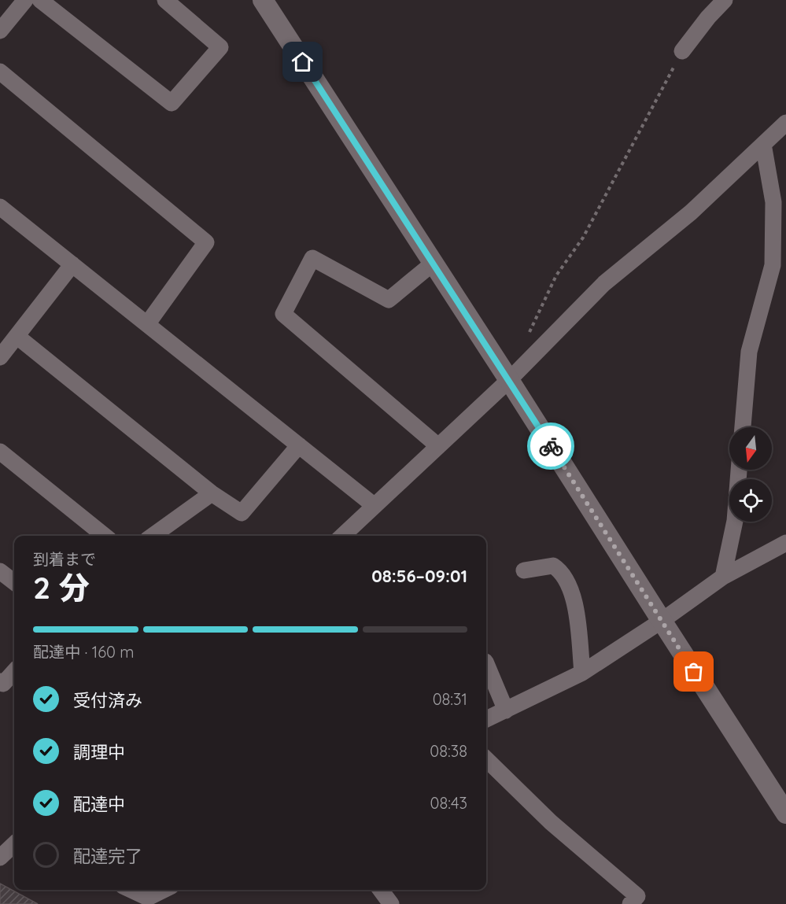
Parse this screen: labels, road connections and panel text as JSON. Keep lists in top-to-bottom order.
{
  "north": "bottom",
  "page": {
    "heading": ["2 分", "到着まで", "08:56–09:01"],
    "bar": "配達中 · 160 m",
    "list": [
      ["受付済み", "08:31"],
      ["調理中", "08:38"],
      ["配達中", "08:43"],
      "配達完了"
    ]
  }
}
